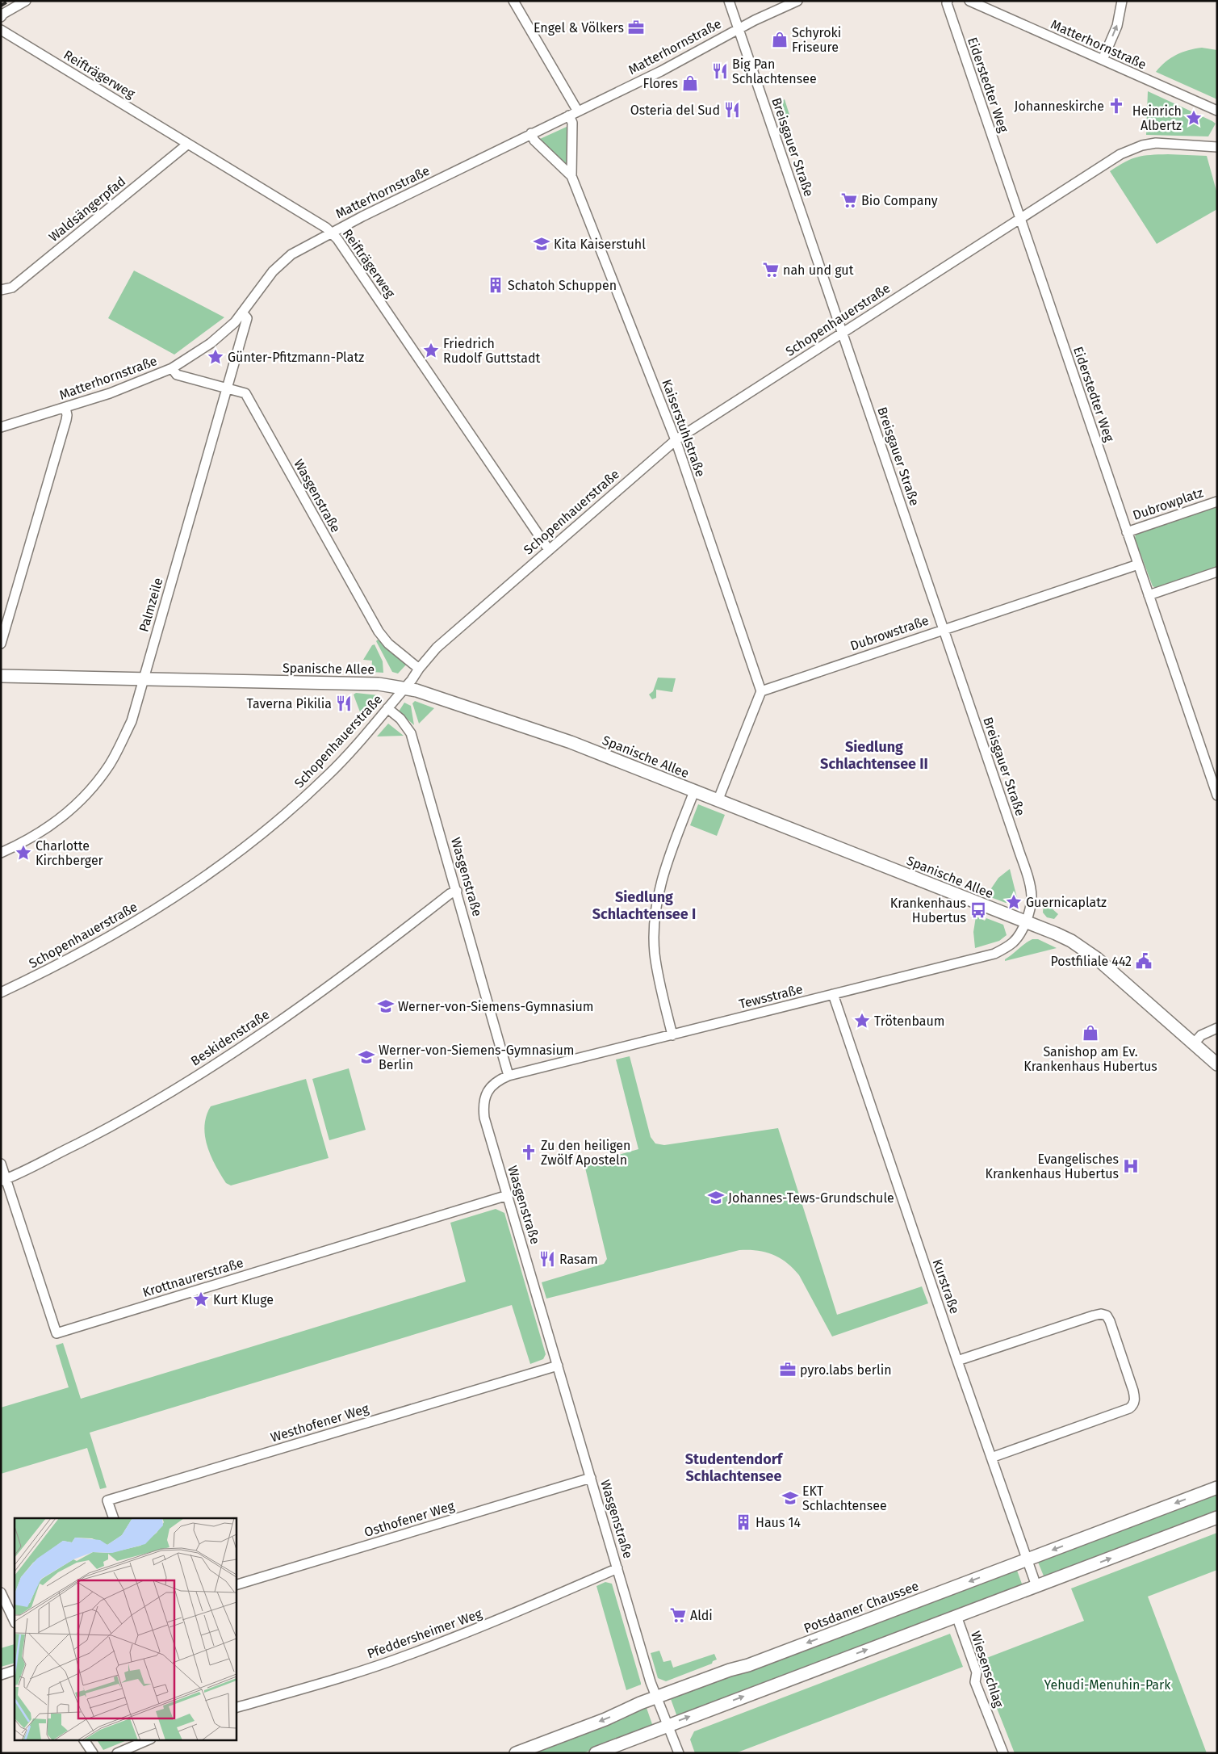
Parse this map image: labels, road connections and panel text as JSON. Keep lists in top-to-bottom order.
{
  "streets": {
    "main road": ["Spanische Allee", "Potsdamer Chaussee"],
    "street": [
      "Matterhornstraße",
      "Reifträgerweg",
      "Eiderstedter Weg",
      "Breisgauer Straße",
      "Waldsängerpfad",
      "Schopenhauerstraße",
      "Kaiserstuhlstraße",
      "Wasgenstraße",
      "Dubrowplatz",
      "Palmzeile",
      "Dubrowstraße",
      "Tewsstraße",
      "Beskidenstraße",
      "Krottnaurerstraße",
      "Kurstraße",
      "Westhofener Weg",
      "Osthofener Weg",
      "Pfeddersheimer Weg",
      "Wiesenschlag"
    ]
  },
  "crossings": [
    ["Matterhornstraße", "Reifträgerweg"],
    ["Matterhornstraße", "Breisgauer Straße"],
    ["Matterhornstraße", "Kaiserstuhlstraße"],
    ["Matterhornstraße", "Wasgenstraße"],
    ["Matterhornstraße", "Palmzeile"],
    ["Reifträgerweg", "Waldsängerpfad"],
    ["Reifträgerweg", "Schopenhauerstraße"],
    ["Eiderstedter Weg", "Schopenhauerstraße"],
    ["Eiderstedter Weg", "Dubrowplatz"],
    ["Eiderstedter Weg", "Dubrowstraße"],
    ["Breisgauer Straße", "Schopenhauerstraße"],
    ["Breisgauer Straße", "Dubrowstraße"],
    ["Breisgauer Straße", "Spanische Allee"],
    ["Breisgauer Straße", "Tewsstraße"],
    ["Schopenhauerstraße", "Kaiserstuhlstraße"],
    ["Schopenhauerstraße", "Wasgenstraße"],
    ["Schopenhauerstraße", "Spanische Allee"],
    ["Kaiserstuhlstraße", "Dubrowstraße"],
    ["Wasgenstraße", "Palmzeile"],
    ["Wasgenstraße", "Tewsstraße"],
    ["Wasgenstraße", "Beskidenstraße"],
    ["Wasgenstraße", "Krottnaurerstraße"],
    ["Wasgenstraße", "Westhofener Weg"],
    ["Wasgenstraße", "Osthofener Weg"],
    ["Wasgenstraße", "Potsdamer Chaussee"],
    ["Wasgenstraße", "Pfeddersheimer Weg"],
    ["Palmzeile", "Spanische Allee"],
    ["Spanische Allee", "Tewsstraße"],
    ["Tewsstraße", "Kurstraße"],
    ["Beskidenstraße", "Krottnaurerstraße"],
    ["Kurstraße", "Potsdamer Chaussee"]
  ],
  "districts": ["Siedlung Schlachtensee II", "Siedlung Schlachtensee I", "Studentendorf Schlachtensee"],
  "parks": ["Yehudi-Menuhin-Park"],
  "places": {
    "office": ["Engel & Völkers", "pyro.labs berlin"],
    "shop": ["Schyroki Friseure", "Flores", "Sanishop am Ev. Krankenhaus Hubertus"],
    "restaurant": [
      "Big Pan Schlachtensee",
      "Osteria del Sud",
      "Taverna Pikilia",
      "Rasam"
    ],
    "church": ["Johanneskirche", "Zu den heiligen Zwölf Aposteln"],
    "place": [
      "Heinrich Albertz",
      "Friedrich Rudolf Guttstadt",
      "Günter-Pfitzmann-Platz",
      "Charlotte Kirchberger",
      "Guernicaplatz",
      "Trötenbaum",
      "Kurt Kluge"
    ],
    "supermarket": ["Bio Company", "nah und gut", "Aldi"],
    "school or university": [
      "Kita Kaiserstuhl",
      "Werner-von-Siemens-Gymnasium",
      "Werner-von-Siemens-Gymnasium Berlin",
      "Johannes-Tews-Grundschule",
      "EKT Schlachtensee"
    ],
    "building": ["Schatoh Schuppen", "Haus 14"],
    "bus stop": ["Krankenhaus Hubertus"],
    "public building": ["Postfiliale 442"],
    "hospital": ["Evangelisches Krankenhaus Hubertus"]
  }
}
